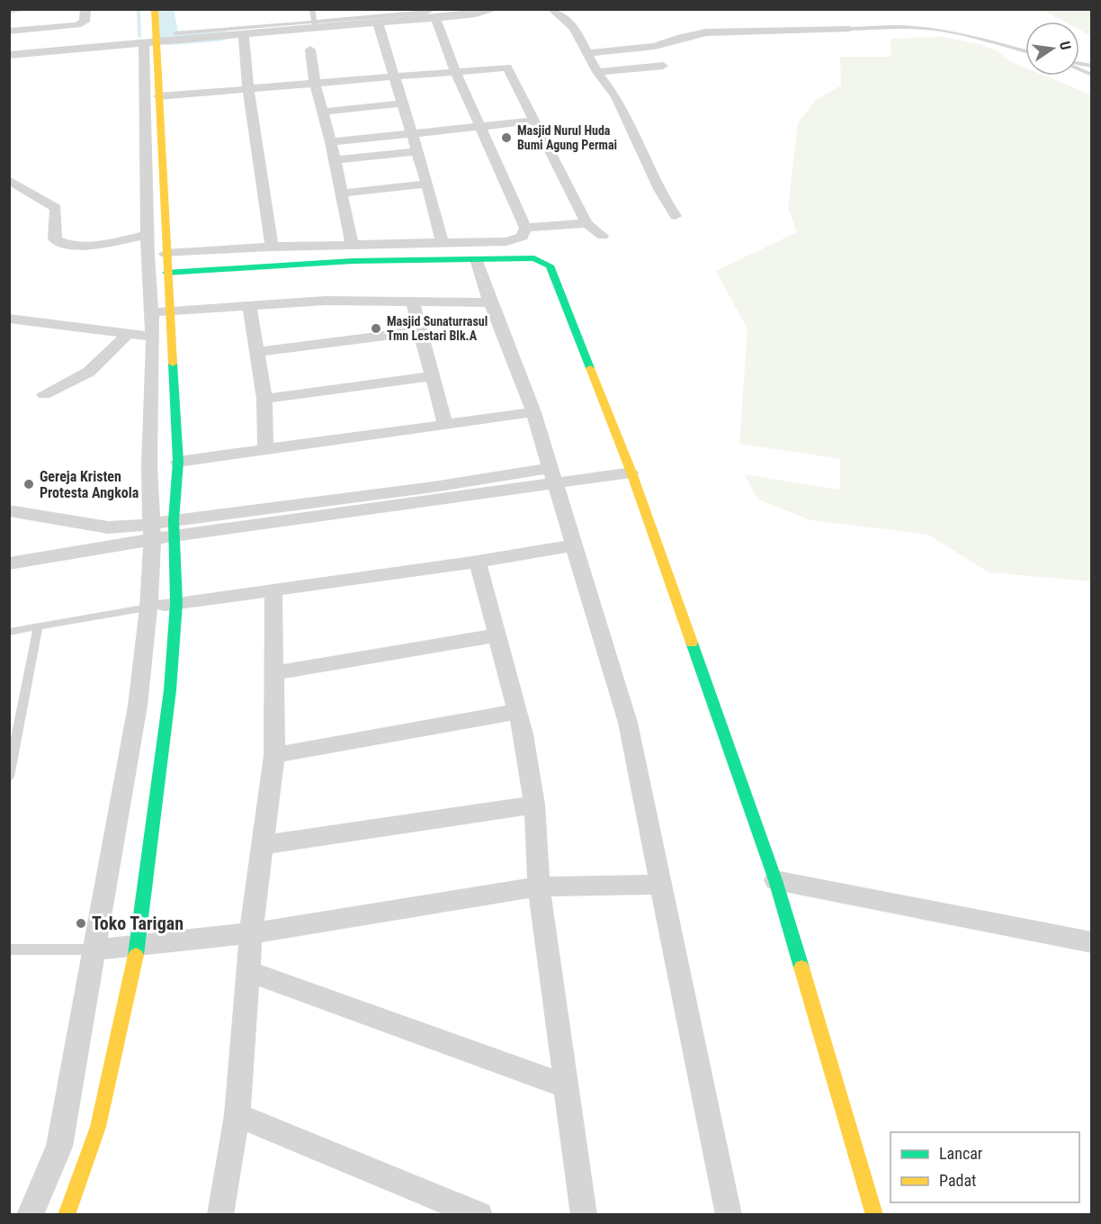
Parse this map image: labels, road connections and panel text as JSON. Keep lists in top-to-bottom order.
{
  "places": [
    "Masjid Nurul Huda Bumi Agung Permai",
    "Masjid Sunaturrasul Tmn Lestari Blk.A",
    "Gereja Kristen Protesta Angkola",
    "Toko Tarigan"
  ],
  "legend": ["Lancar", "Padat"],
  "north": "right"
}
